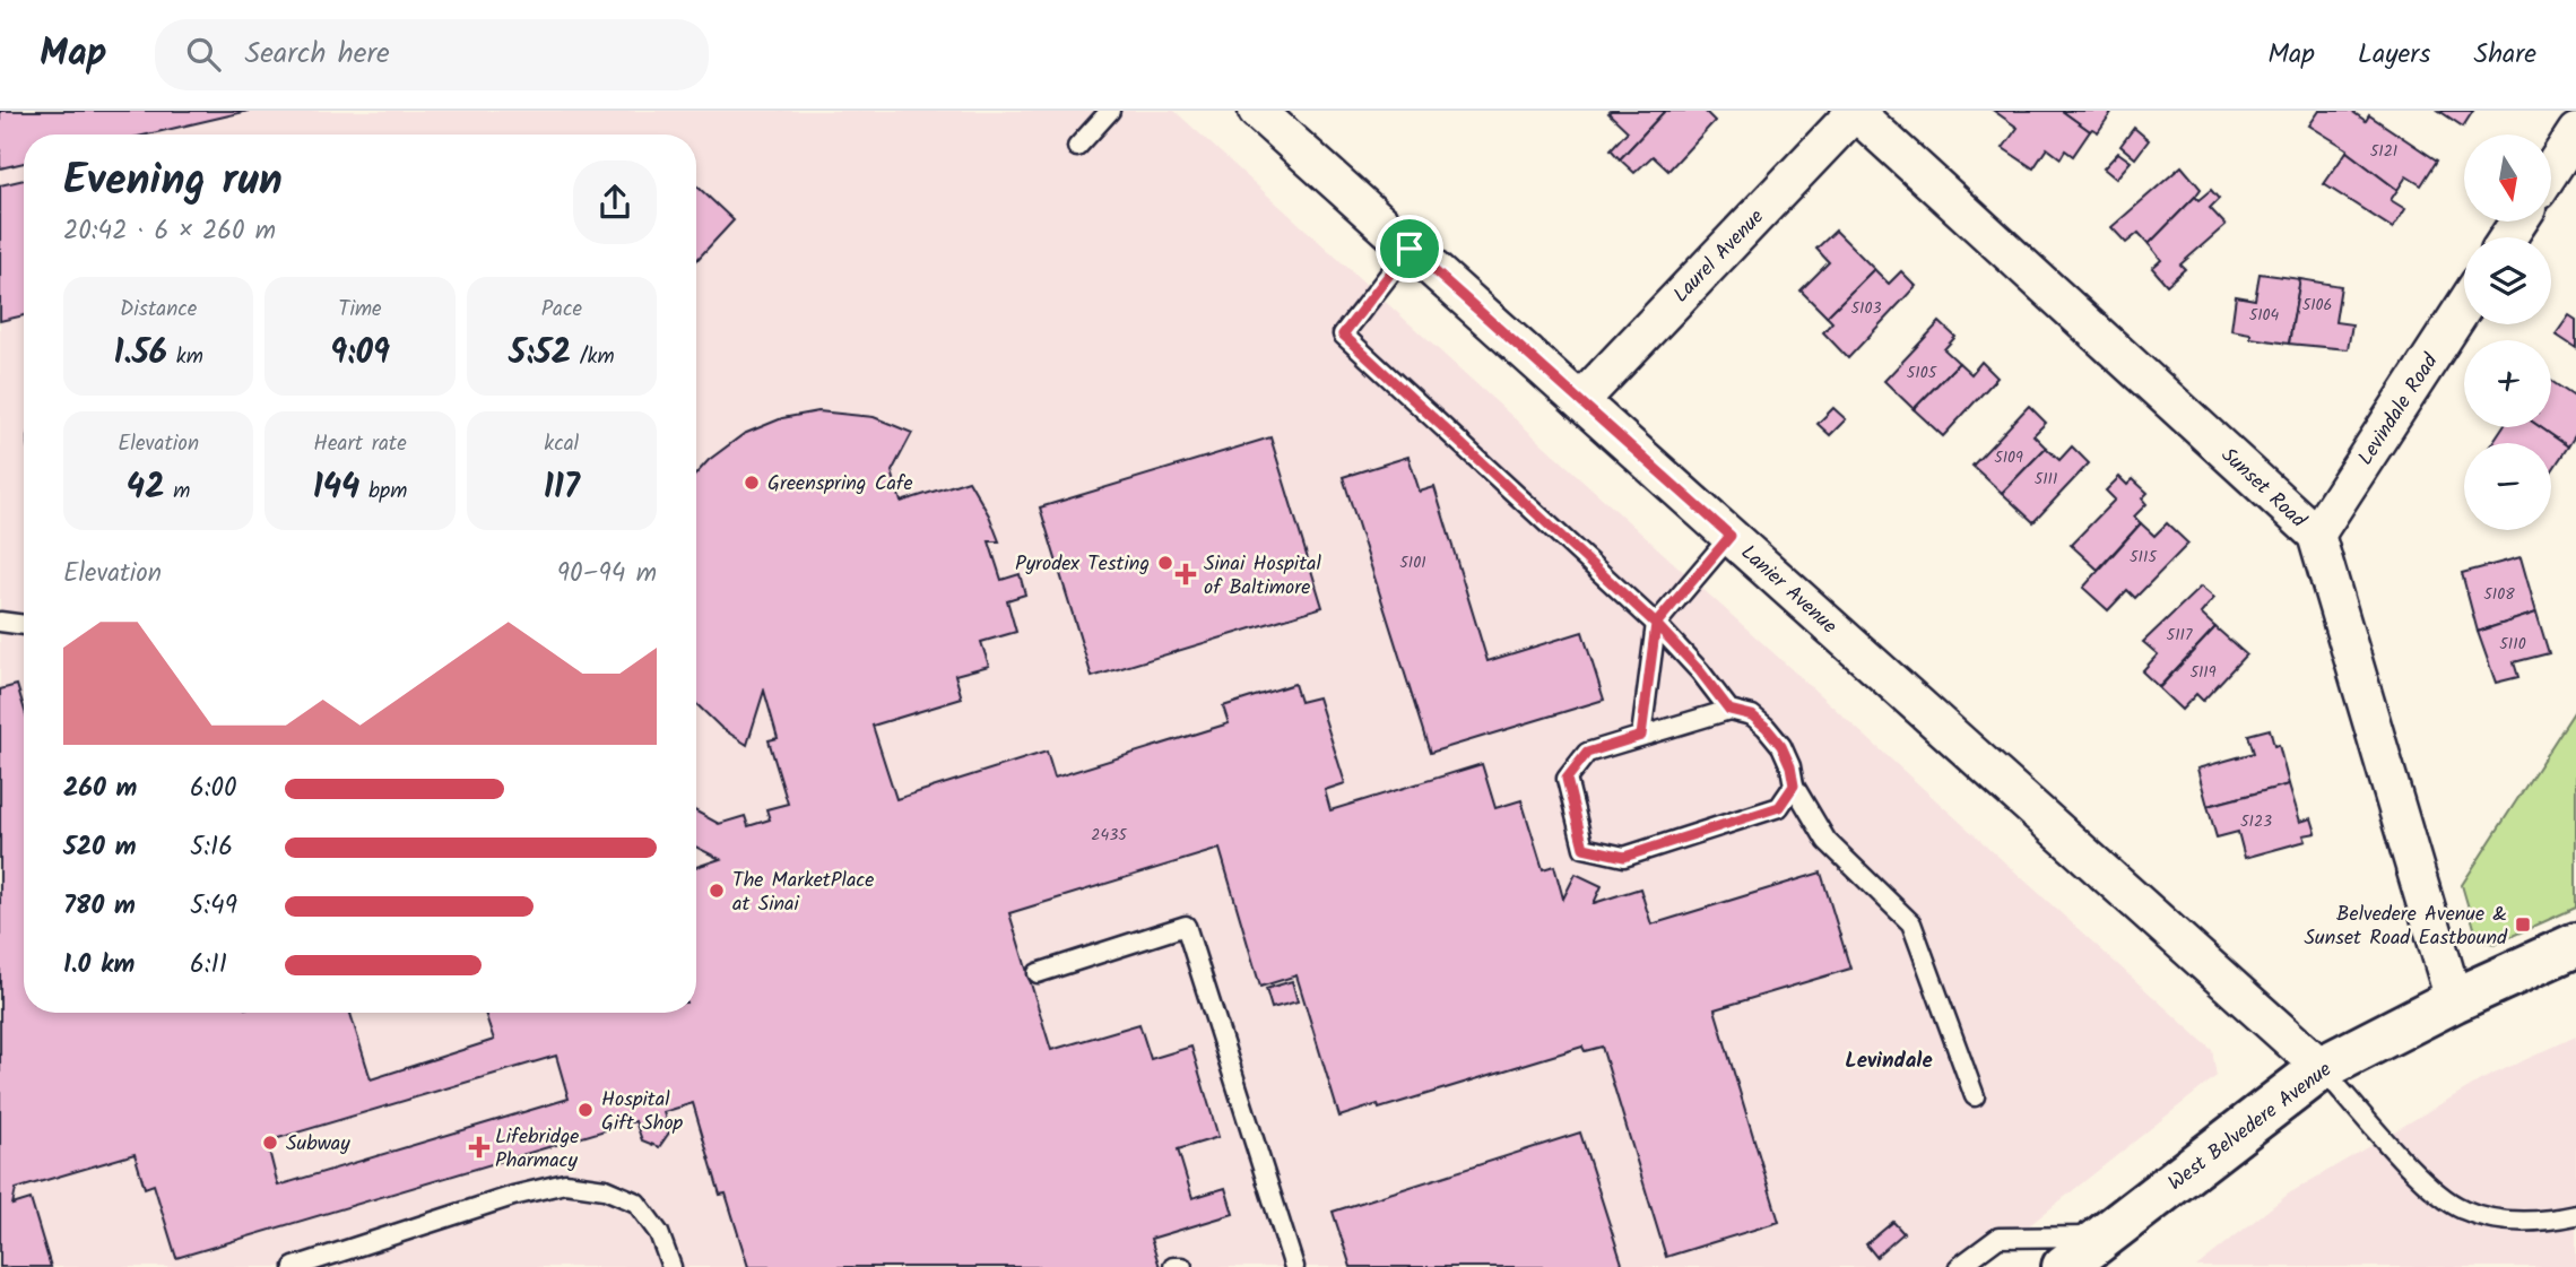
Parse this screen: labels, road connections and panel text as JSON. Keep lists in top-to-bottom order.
{
  "streets": {
    "main road": ["West Belvedere Avenue"],
    "street": [
      "Laurel Avenue",
      "Levindale Road",
      "Sunset Road",
      "Lanier Avenue"
    ]
  },
  "crossings": [
    ["Laurel Avenue", "Sunset Road"],
    ["Laurel Avenue", "Lanier Avenue"],
    ["Levindale Road", "Sunset Road"],
    ["Sunset Road", "West Belvedere Avenue"],
    ["Lanier Avenue", "West Belvedere Avenue"]
  ],
  "districts": ["Levindale"],
  "places": {
    "other": [
      "Greenspring Cafe",
      "Pyrodex Testing",
      "The MarketPlace at Sinai",
      "Hospital Gift Shop",
      "Subway"
    ],
    "health": ["Sinai Hospital of Baltimore", "Lifebridge Pharmacy"],
    "transit": ["Belvedere Avenue & Sunset Road Eastbound"]
  },
  "house_numbers": [
    "5121",
    "5106",
    "5103",
    "5104",
    "5105",
    "5109",
    "5111",
    "5115",
    "5101",
    "5108",
    "5117",
    "5110",
    "5119",
    "5123",
    "2435"
  ],
  "north": "bottom",
  "page": {
    "header": "Map",
    "search": "Search here",
    "nav": ["Map", "Layers", "Share"],
    "map_buttons": ["+", "−"],
    "heading": ["Evening run", "20:42 · 6 × 260 m"],
    "stats": [
      ["Distance", "1.56 km"],
      ["Time", "9:09"],
      ["Pace", "5:52 /km"],
      ["Elevation", "42 m"],
      ["Heart rate", "144 bpm"],
      ["kcal", "117"]
    ],
    "chart": ["Elevation", "90–94 m"],
    "list": [
      {
        "name": "260 m",
        "note": "6:00"
      },
      {
        "name": "520 m",
        "note": "5:16"
      },
      {
        "name": "780 m",
        "note": "5:49"
      },
      {
        "name": "1.0 km",
        "note": "6:11"
      }
    ]
  }
}
